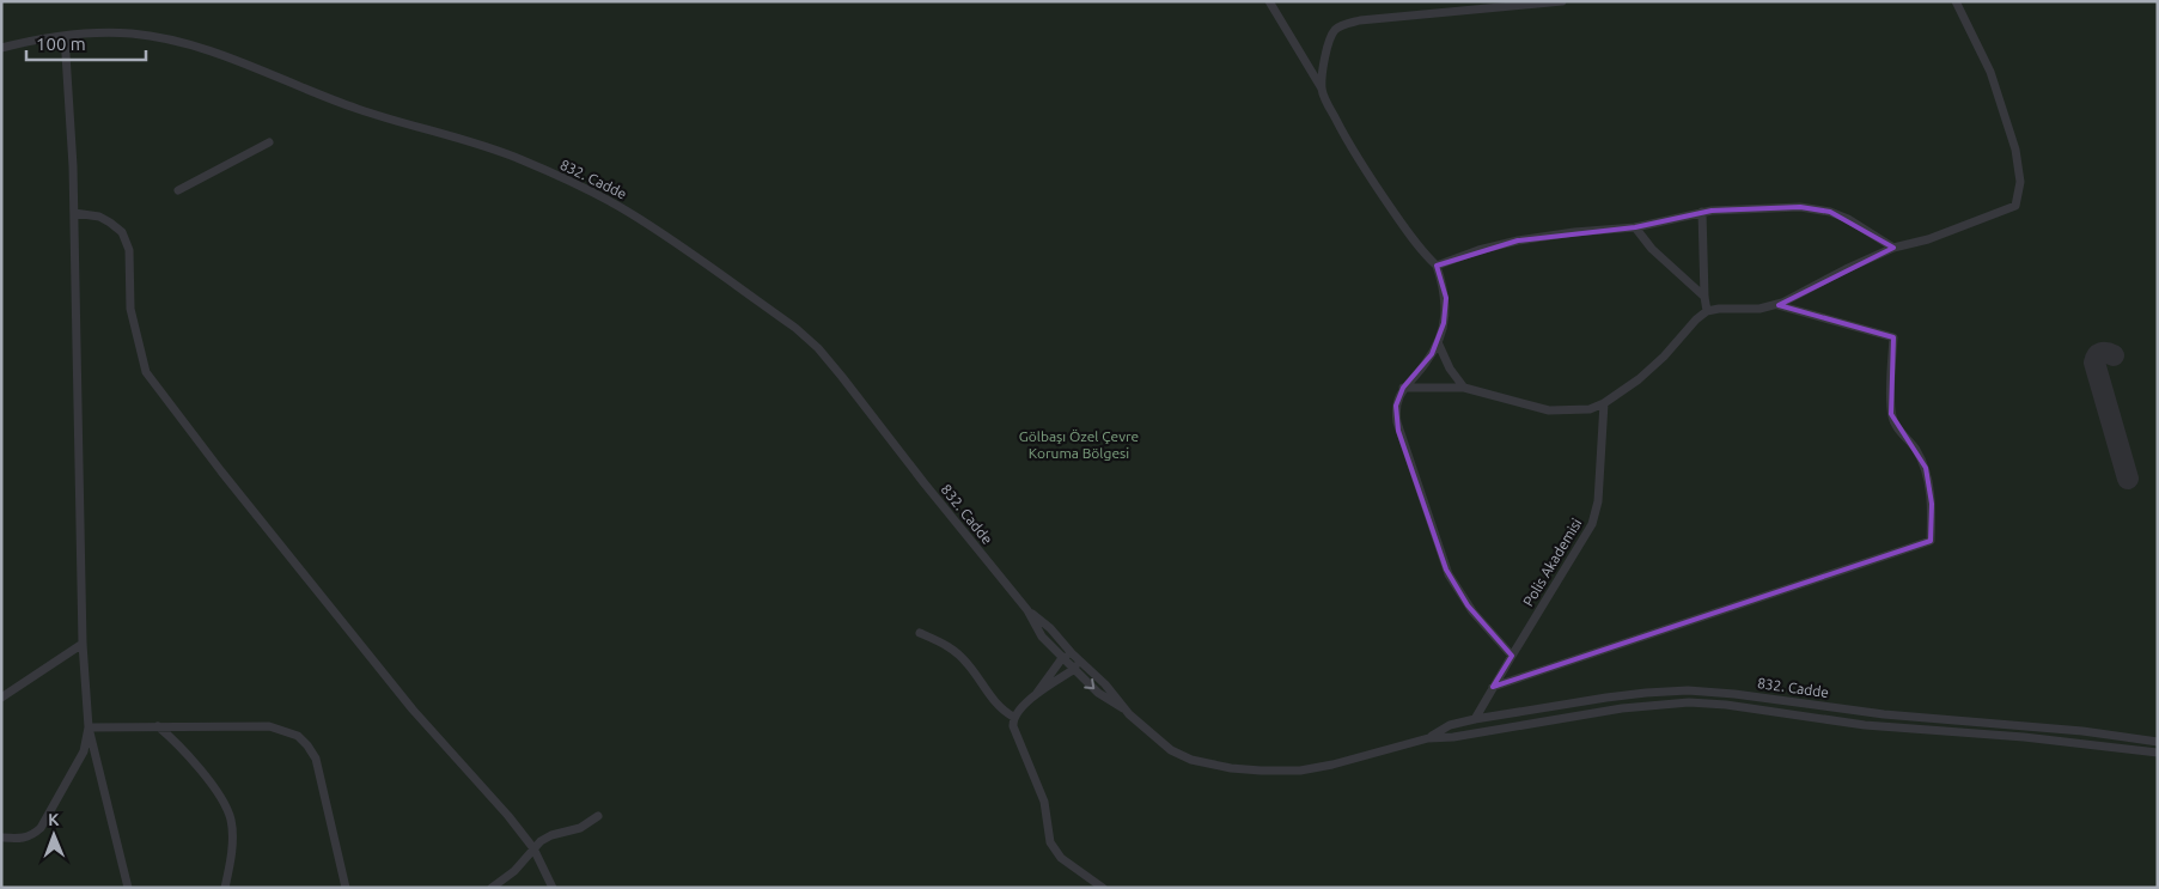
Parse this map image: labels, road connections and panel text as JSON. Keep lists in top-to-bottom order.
{
  "streets": {
    "street": ["832. Cadde", "Polis Akademisi"]
  },
  "crossings": [
    ["832. Cadde", "Polis Akademisi"]
  ],
  "parks": ["Gölbaşı Özel Çevre Koruma Bölgesi"],
  "scale_bar": "100 m",
  "north": "top"
}
